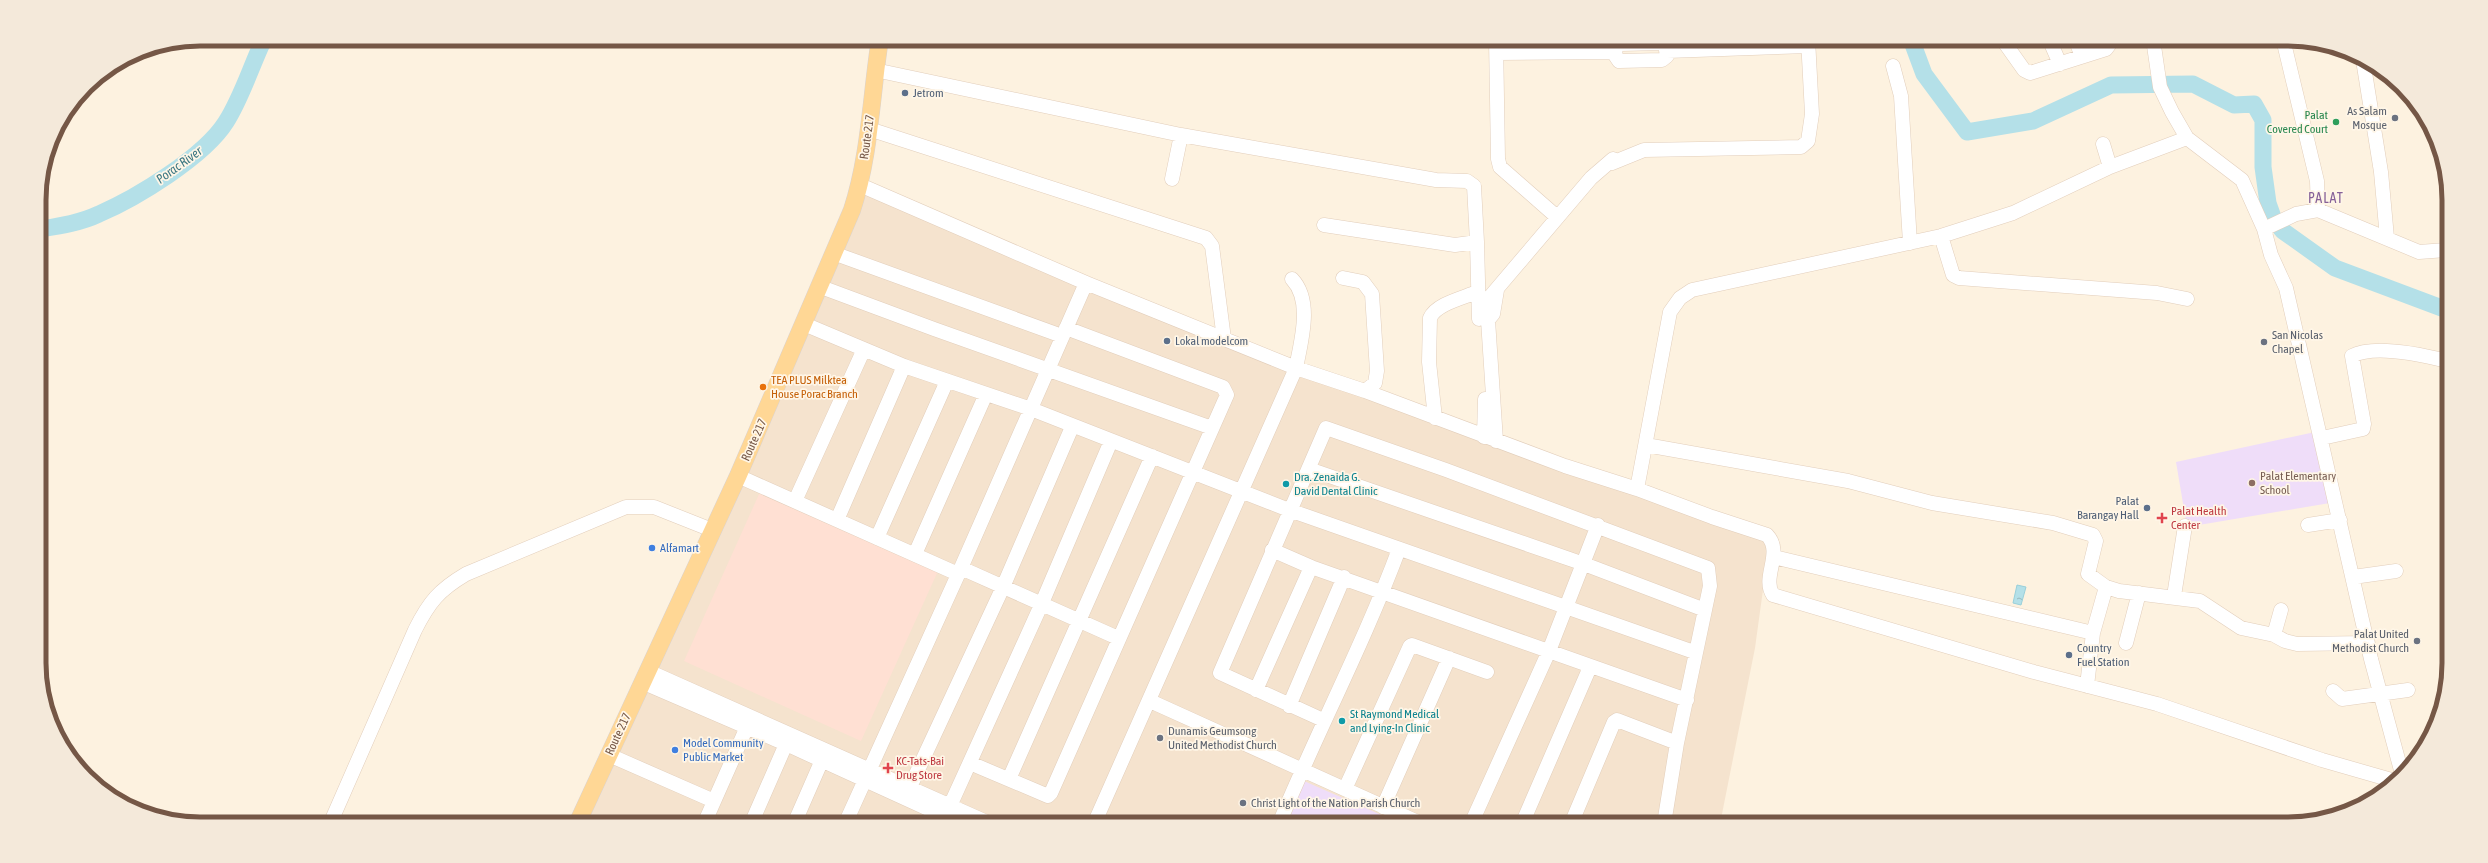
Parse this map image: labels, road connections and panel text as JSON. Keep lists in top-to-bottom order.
{
  "streets": {
    "main road": ["Route 217"]
  },
  "districts": ["PALAT"],
  "water": ["Porac River"],
  "places": {
    "other": [
      "Jetrom",
      "As Salam Mosque",
      "Palat Covered Court",
      "Lokal modelcom",
      "San Nicolas Chapel",
      "TEA PLUS Milktea House Porac Branch",
      "Palat Elementary School",
      "Dra. Zenaida G. David Dental Clinic",
      "Palat Barangay Hall",
      "Alfamart",
      "Palat United Methodist Church",
      "Country Fuel Station",
      "St Raymond Medical and Lying-In Clinic",
      "Dunamis Geumsong United Methodist Church",
      "Model Community Public Market",
      "Christ Light of the Nation Parish Church"
    ],
    "health": ["Palat Health Center", "KC-Tats-Bai Drug Store"]
  }
}
